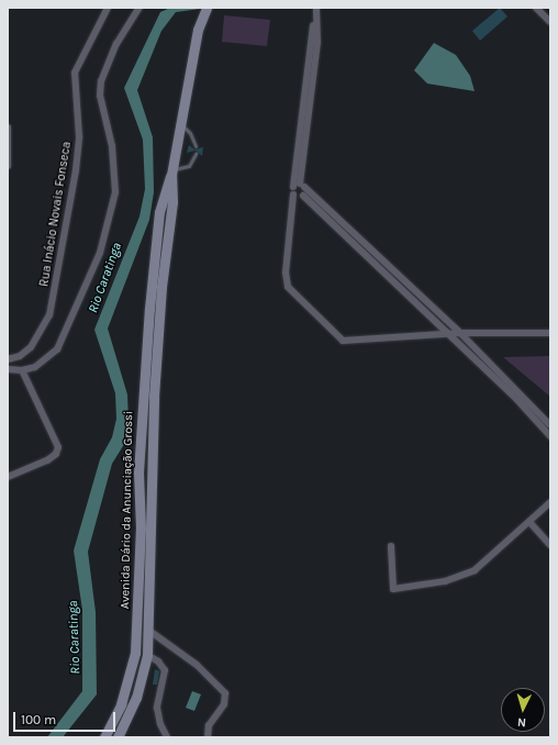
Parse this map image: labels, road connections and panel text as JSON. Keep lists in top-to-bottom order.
{
  "streets": {
    "main road": ["Avenida Dário da Anunciação Grossi"],
    "street": ["Rua Inácio Novais Fonseca"]
  },
  "water": ["Rio Caratinga"],
  "scale_bar": "100 m",
  "north": "bottom"
}
